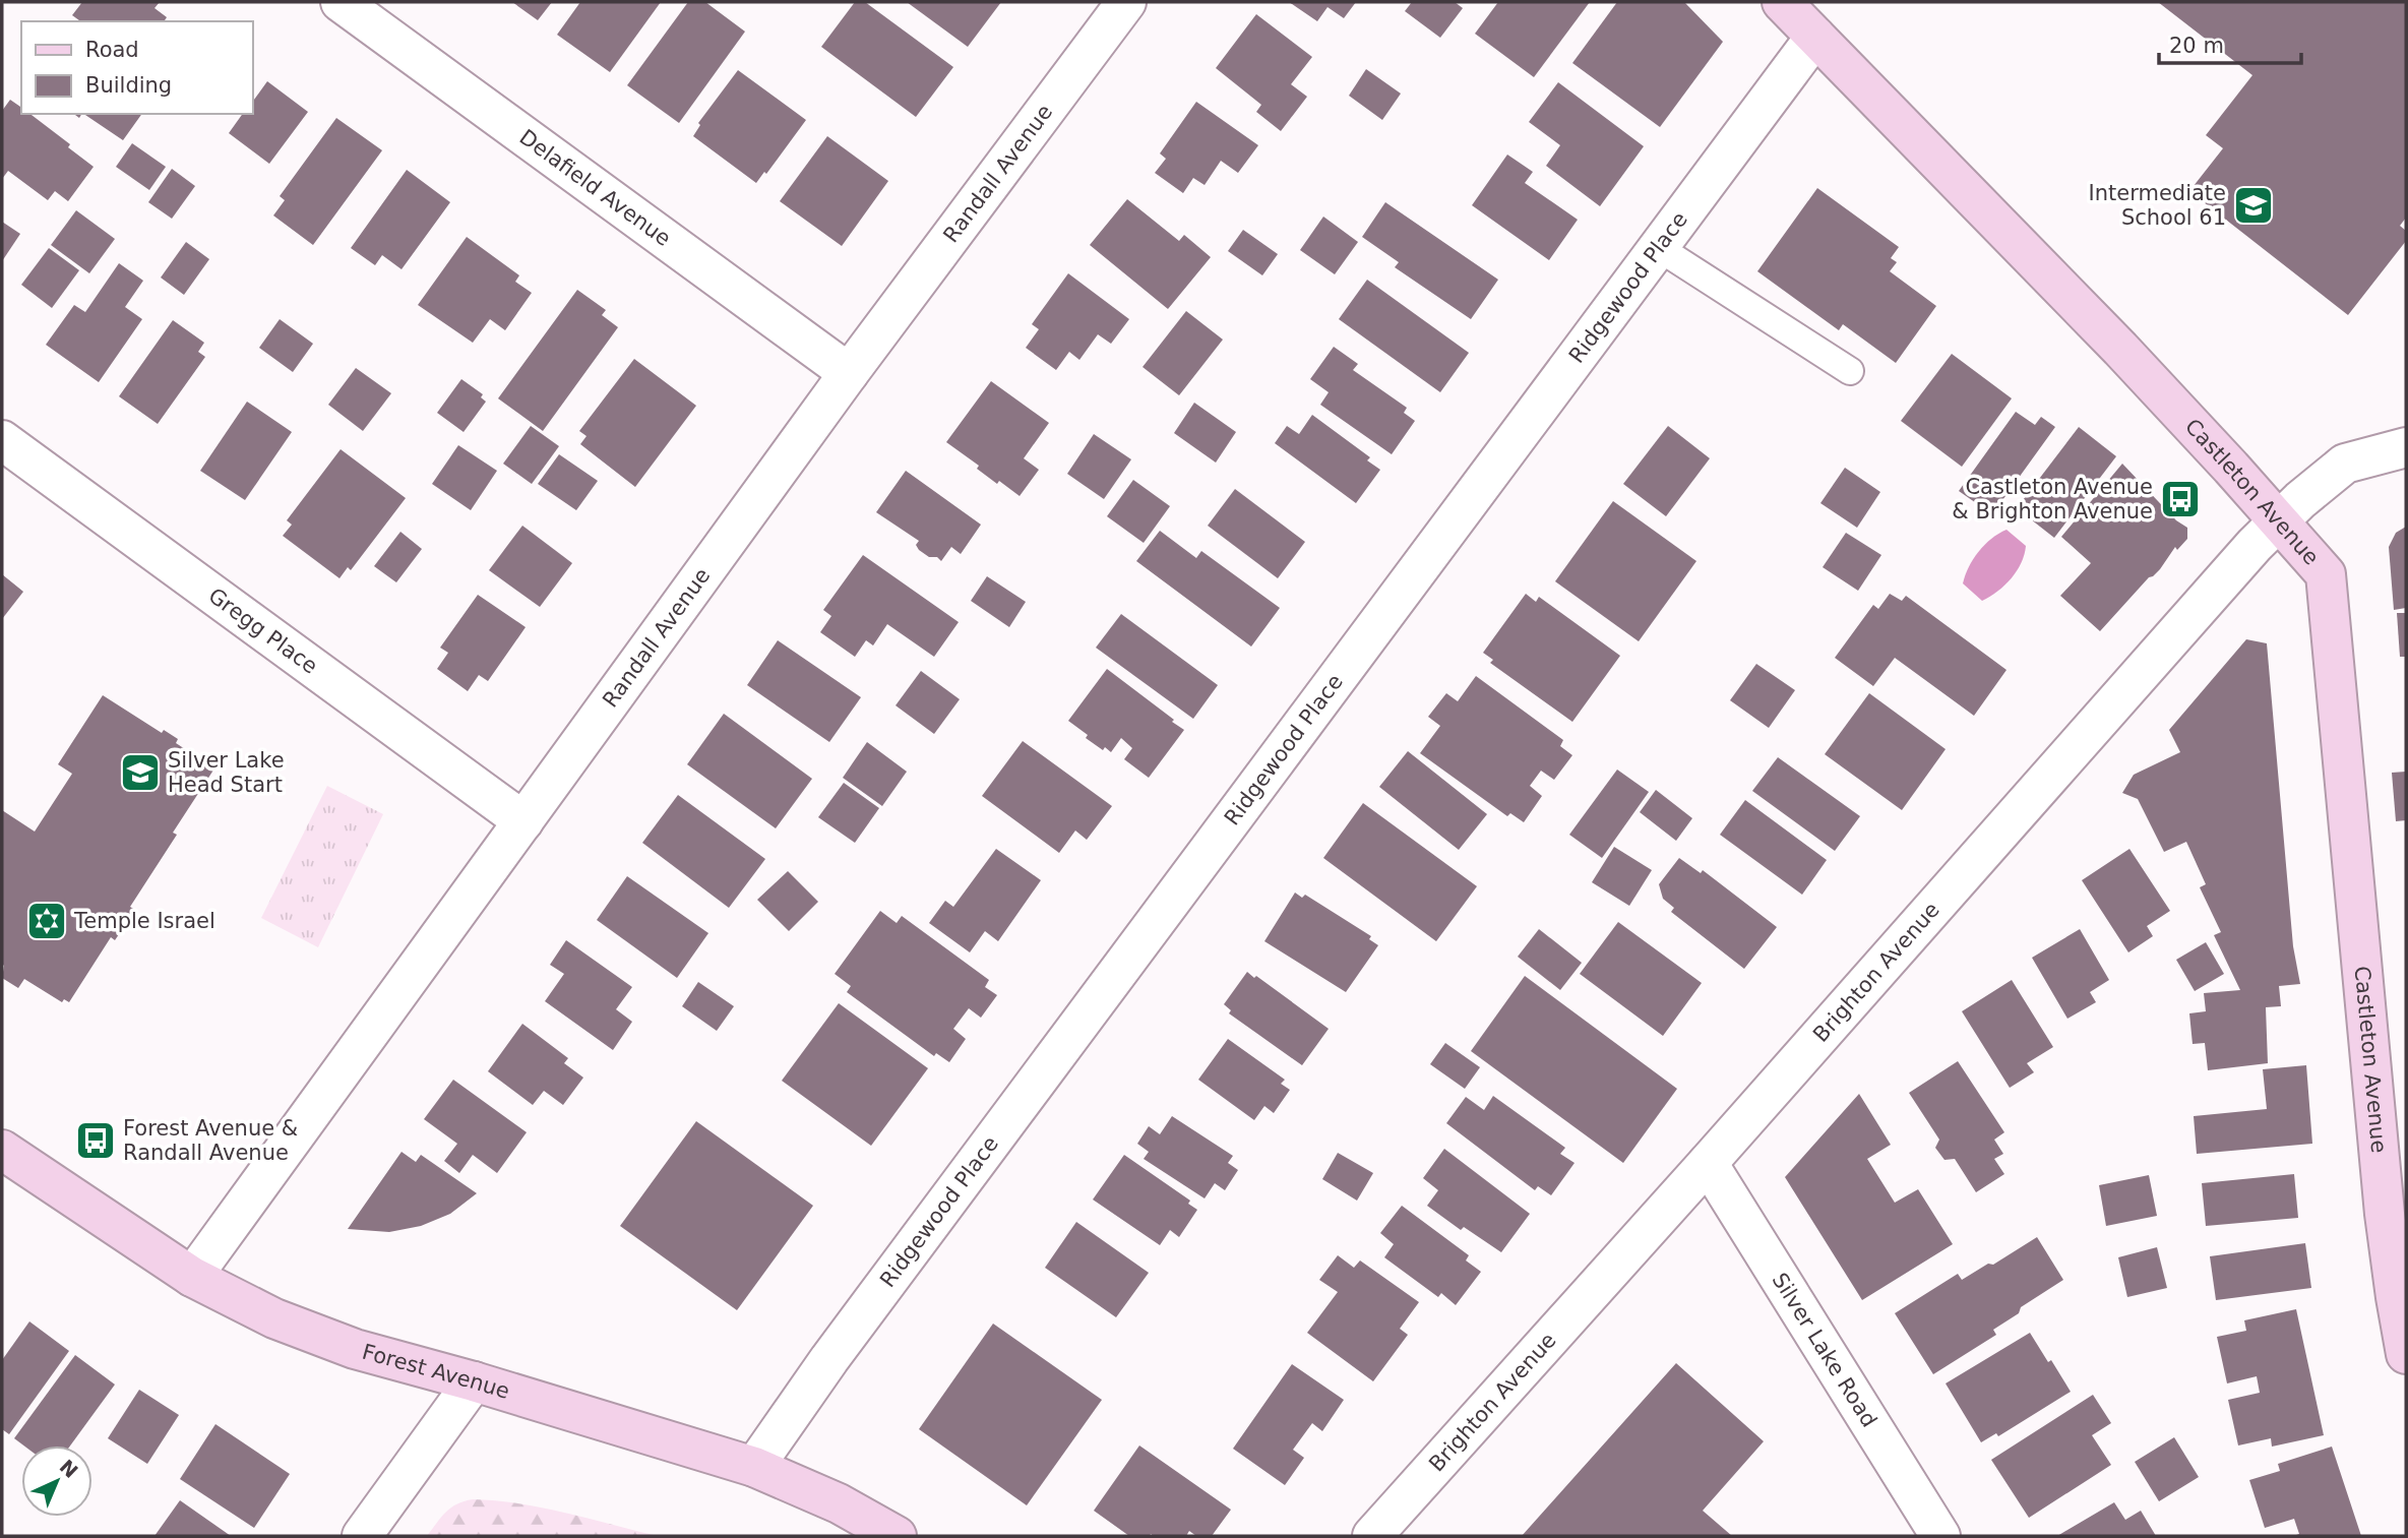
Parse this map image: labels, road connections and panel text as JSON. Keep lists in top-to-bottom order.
{
  "streets": {
    "street": [
      "Randall Avenue",
      "Delafield Avenue",
      "Ridgewood Place",
      "Castleton Avenue",
      "Gregg Place",
      "Brighton Avenue",
      "Silver Lake Road",
      "Forest Avenue"
    ]
  },
  "crossings": [
    ["Randall Avenue", "Delafield Avenue"],
    ["Randall Avenue", "Gregg Place"],
    ["Randall Avenue", "Forest Avenue"],
    ["Ridgewood Place", "Castleton Avenue"],
    ["Ridgewood Place", "Forest Avenue"],
    ["Castleton Avenue", "Brighton Avenue"],
    ["Brighton Avenue", "Silver Lake Road"]
  ],
  "places": {
    "school or university": ["Intermediate School 61", "Silver Lake Head Start"],
    "bus stop": ["Castleton Avenue & Brighton Avenue", "Forest Avenue & Randall Avenue"],
    "synagogue": ["Temple Israel"]
  },
  "legend": ["Road", "Building"],
  "scale_bar": "20 m",
  "north": "top right"
}
